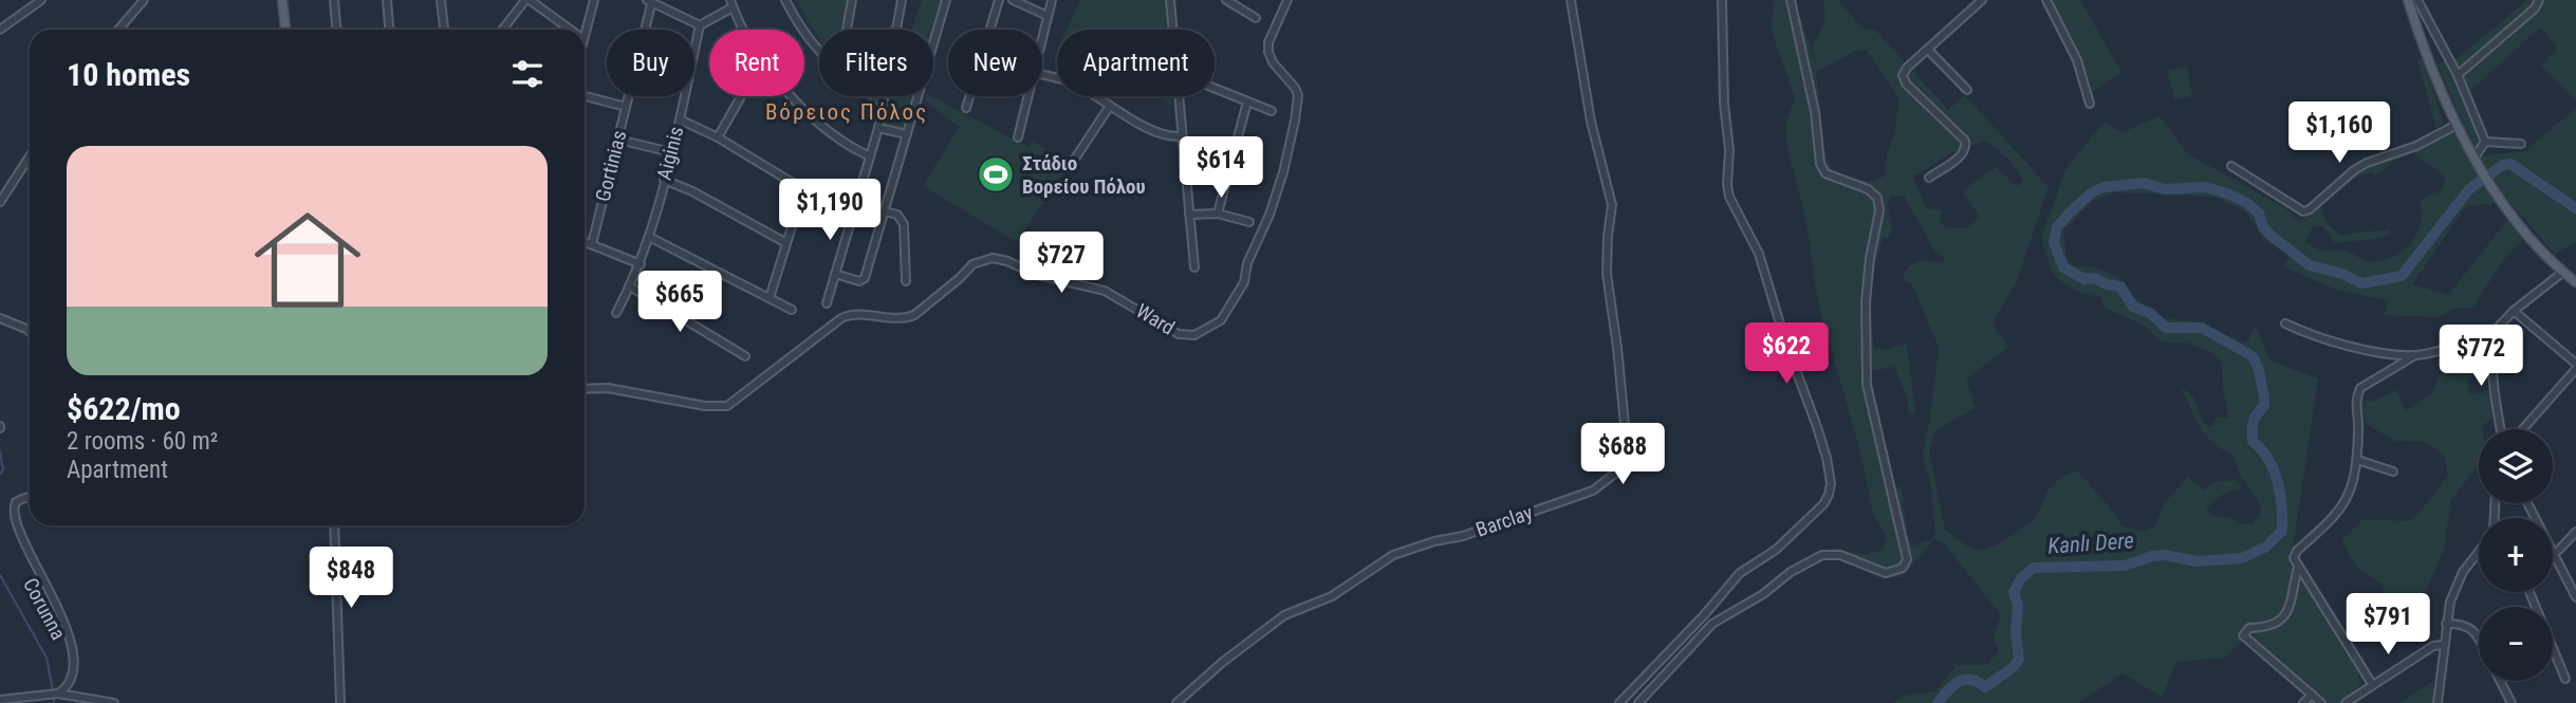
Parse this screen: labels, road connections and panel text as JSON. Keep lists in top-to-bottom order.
{
  "streets": {
    "street": [
      "Aiginis",
      "Gortinias",
      "Ward",
      "Barclay",
      "Corunna"
    ]
  },
  "districts": ["Βόρειος Πόλος"],
  "water": ["Kanlı Dere"],
  "places": {
    "sports": ["Στάδιο Βορείου Πόλου"]
  },
  "page": {
    "chip": [
      "Buy",
      "Rent",
      "Filters",
      "New",
      "Apartment"
    ],
    "heading": "10 homes",
    "price": [
      "$1,160",
      "$614",
      "$1,190",
      "$727",
      "$665",
      "$622",
      "$772",
      "$688",
      "$848",
      "$791"
    ],
    "list": [
      {
        "name": "$622/mo",
        "note": "2 rooms · 60 m² · Apartment"
      }
    ],
    "map_buttons": ["+", "−"]
  }
}
